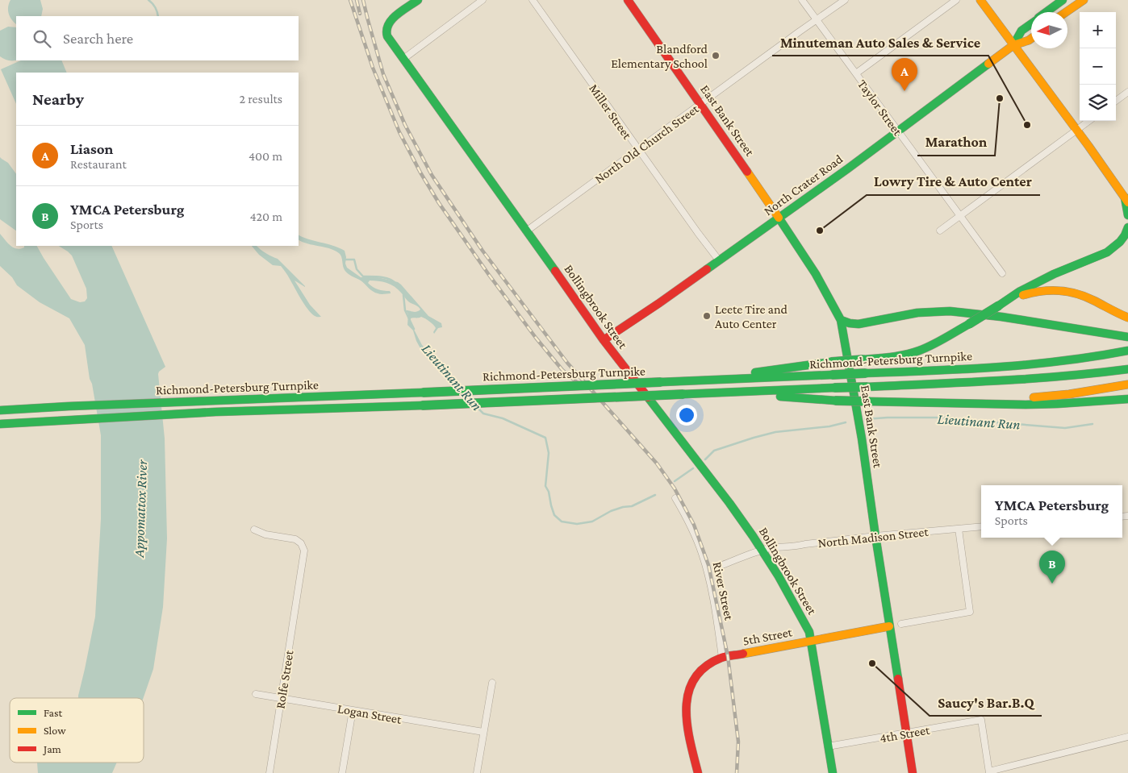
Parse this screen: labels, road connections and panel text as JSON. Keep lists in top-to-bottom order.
{
  "streets": {
    "main road": [
      "East Bank Street",
      "North Crater Road",
      "Bollingbrook Street",
      "Richmond-Petersburg Turnpike",
      "5th Street"
    ],
    "street": [
      "Taylor Street",
      "Miller Street",
      "North Old Church Street",
      "North Madison Street",
      "River Street",
      "Rolfe Street",
      "Logan Street",
      "4th Street"
    ]
  },
  "crossings": [
    ["Taylor Street", "North Old Church Street"],
    ["Taylor Street", "North Crater Road"],
    ["Miller Street", "North Old Church Street"],
    ["Miller Street", "North Crater Road"],
    ["East Bank Street", "North Old Church Street"],
    ["East Bank Street", "North Crater Road"],
    ["East Bank Street", "North Madison Street"],
    ["East Bank Street", "5th Street"],
    ["East Bank Street", "4th Street"],
    ["North Old Church Street", "Bollingbrook Street"],
    ["North Crater Road", "Bollingbrook Street"],
    ["Bollingbrook Street", "North Madison Street"],
    ["Bollingbrook Street", "5th Street"],
    ["Bollingbrook Street", "4th Street"],
    ["River Street", "5th Street"],
    ["Rolfe Street", "Logan Street"]
  ],
  "water": ["Lieutinant Run", "Appomattox River"],
  "places": [
    "Blandford Elementary School",
    "Marathon",
    "Minuteman Auto Sales & Service",
    "Lowry Tire & Auto Center",
    "Leete Tire and Auto Center",
    "Saucy's Bar.B.Q"
  ],
  "legend": ["Fast", "Slow", "Jam"],
  "north": "left",
  "page": {
    "map_buttons": ["+", "−"],
    "search": "Search here",
    "pins": ["A", "B"],
    "heading": ["Nearby", "2 results"],
    "list": [
      {
        "mark": "A",
        "name": "Liason",
        "note": "Restaurant",
        "value": "400 m"
      },
      {
        "mark": "B",
        "name": "YMCA Petersburg",
        "note": "Sports",
        "value": "420 m"
      }
    ],
    "popup": ["YMCA Petersburg", "Sports"]
  }
}
